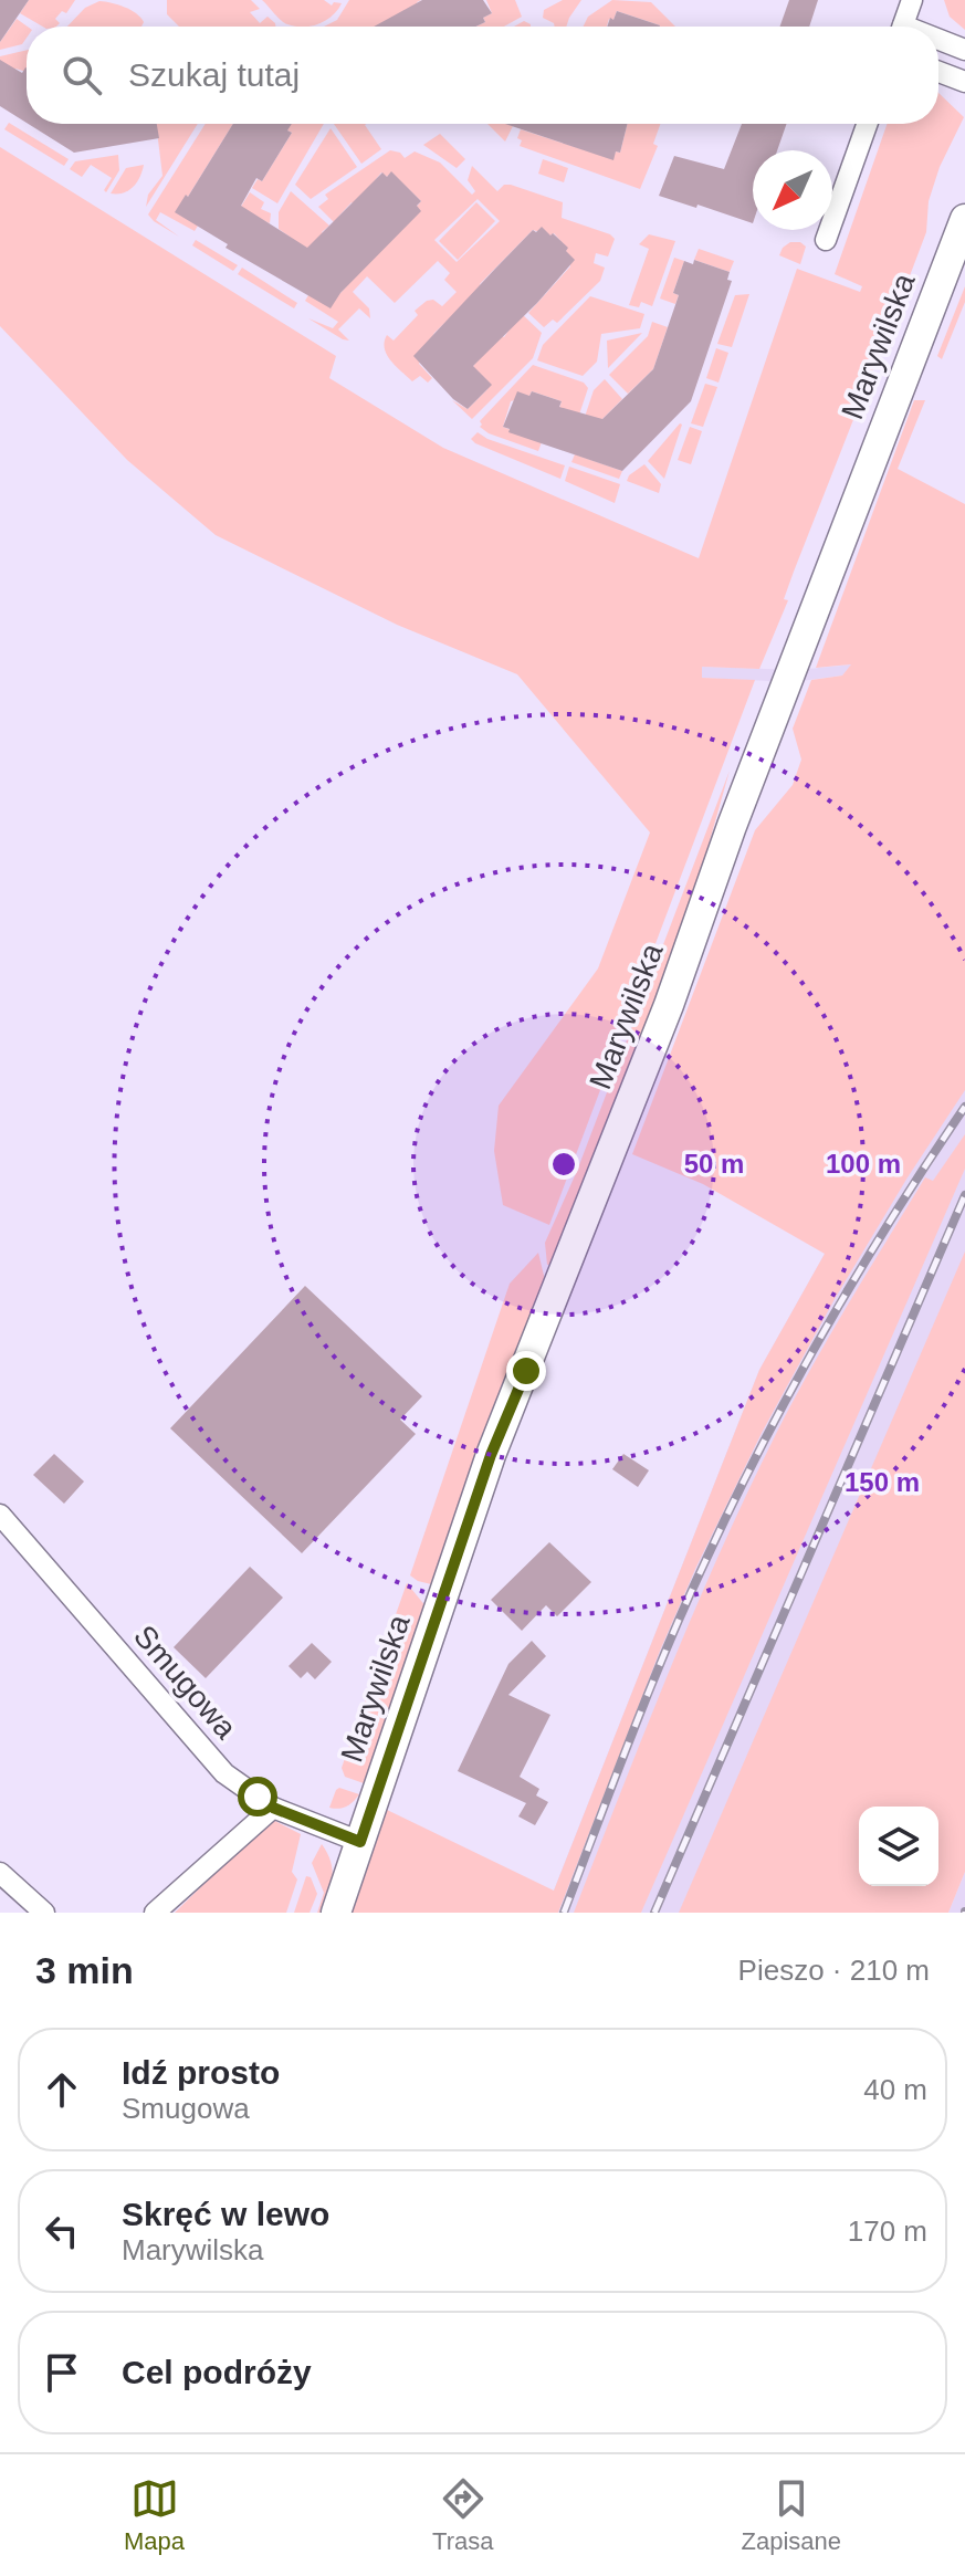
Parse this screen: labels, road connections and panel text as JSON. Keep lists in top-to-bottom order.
{
  "streets": {
    "street": ["Marywilska", "Smugowa"]
  },
  "crossings": [
    ["Marywilska", "Smugowa"]
  ],
  "north": "bottom left",
  "page": {
    "search": "Szukaj tutaj",
    "heading": ["3 min", "Pieszo · 210 m"],
    "list": [
      ["Idź prosto", "Smugowa", "40 m"],
      ["Skręć w lewo", "Marywilska", "170 m"],
      "Cel podróży"
    ],
    "nav": ["Mapa", "Trasa", "Zapisane"]
  },
  "rings": ["50 m", "100 m", "150 m"]
}
